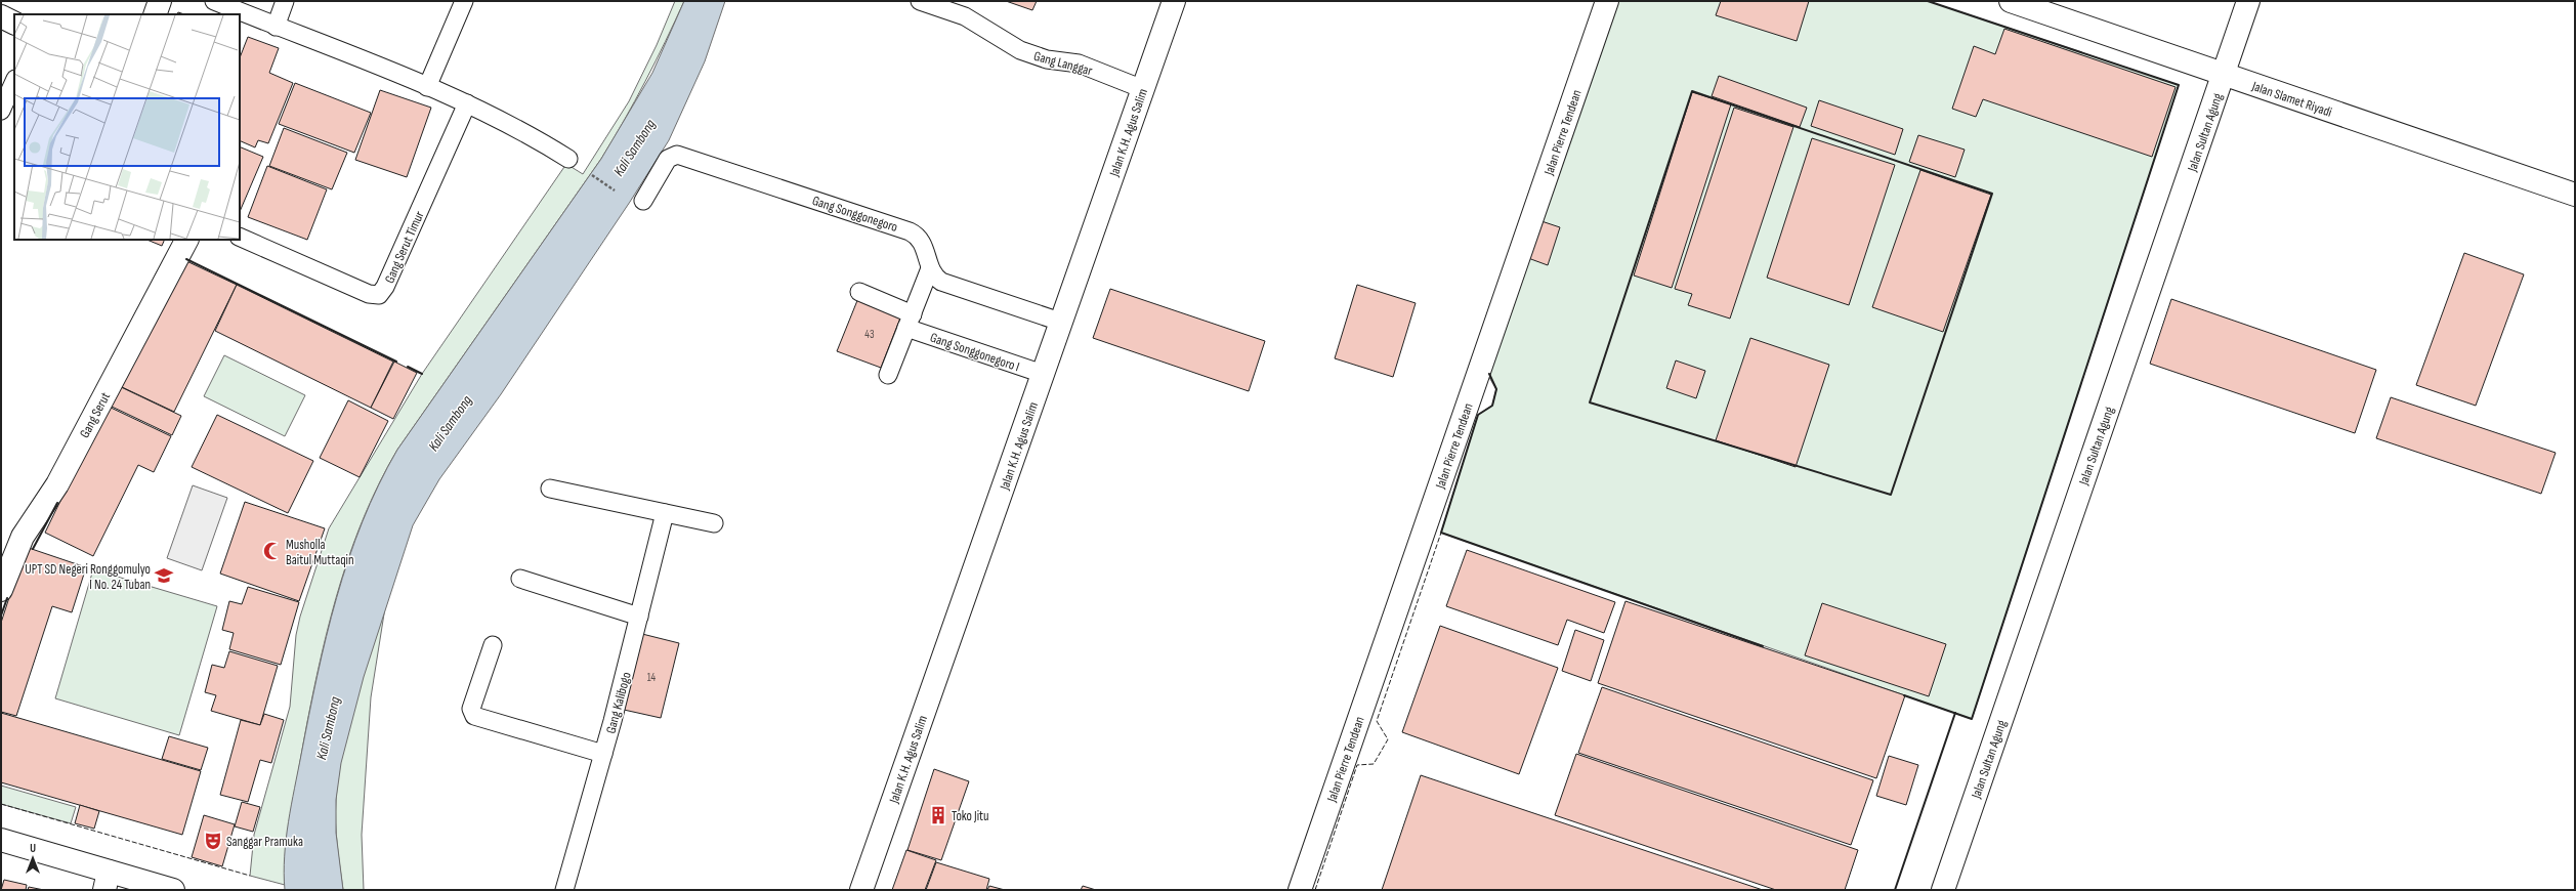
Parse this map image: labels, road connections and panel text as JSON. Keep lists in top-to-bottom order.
{
  "streets": {
    "street": [
      "Jalan Slamet Riyadi",
      "Jalan K.H. Agus Salim",
      "Jalan Pierre Tendean",
      "Jalan Sultan Agung",
      "Gang Serut"
    ],
    "lane": [
      "Gang Langgar",
      "Gang Songgonegoro",
      "Gang Serut Timur",
      "Gang Songgonegoro I",
      "Gang Kalibogo"
    ]
  },
  "crossings": [
    ["Gang Langgar", "Jalan K.H. Agus Salim"],
    ["Jalan Slamet Riyadi", "Jalan Sultan Agung"],
    ["Jalan K.H. Agus Salim", "Gang Songgonegoro"],
    ["Jalan K.H. Agus Salim", "Gang Songgonegoro I"]
  ],
  "water": ["Kali Sambong"],
  "places": {
    "mosque": ["Musholla Baitul Muttaqin"],
    "school or university": ["UPT SD Negeri Ronggomulyo I No. 24 Tuban"],
    "building": ["Toko Jitu"],
    "theatre": ["Sanggar Pramuka"]
  },
  "house_numbers": ["43", "14"],
  "north": "top"
}
